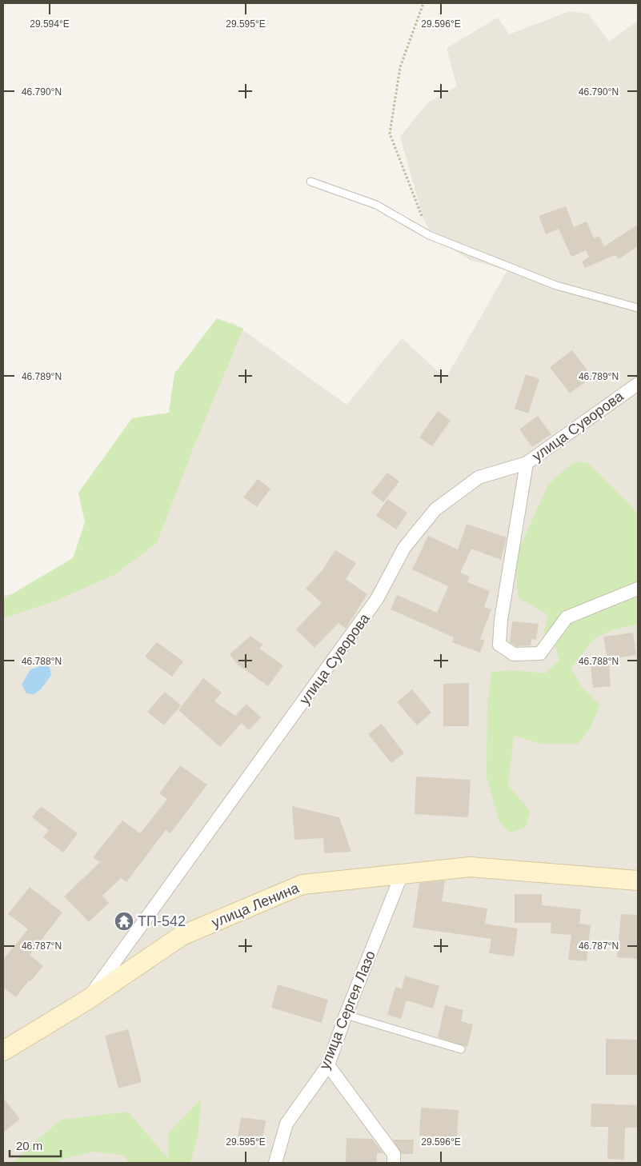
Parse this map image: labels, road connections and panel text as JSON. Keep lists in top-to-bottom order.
{
  "streets": {
    "main road": ["улица Ленина"],
    "street": ["улица Суворова", "улица Сергея Лазо"]
  },
  "crossings": [
    ["улица Суворова", "улица Ленина"],
    ["улица Ленина", "улица Сергея Лазо"]
  ],
  "places": {
    "temple": ["ТП-542"]
  },
  "scale_bar": "20 m",
  "coordinates": [
    "29.594°E",
    "29.595°E",
    "29.596°E",
    "46.790°N",
    "46.789°N",
    "46.788°N",
    "46.787°N"
  ]
}
